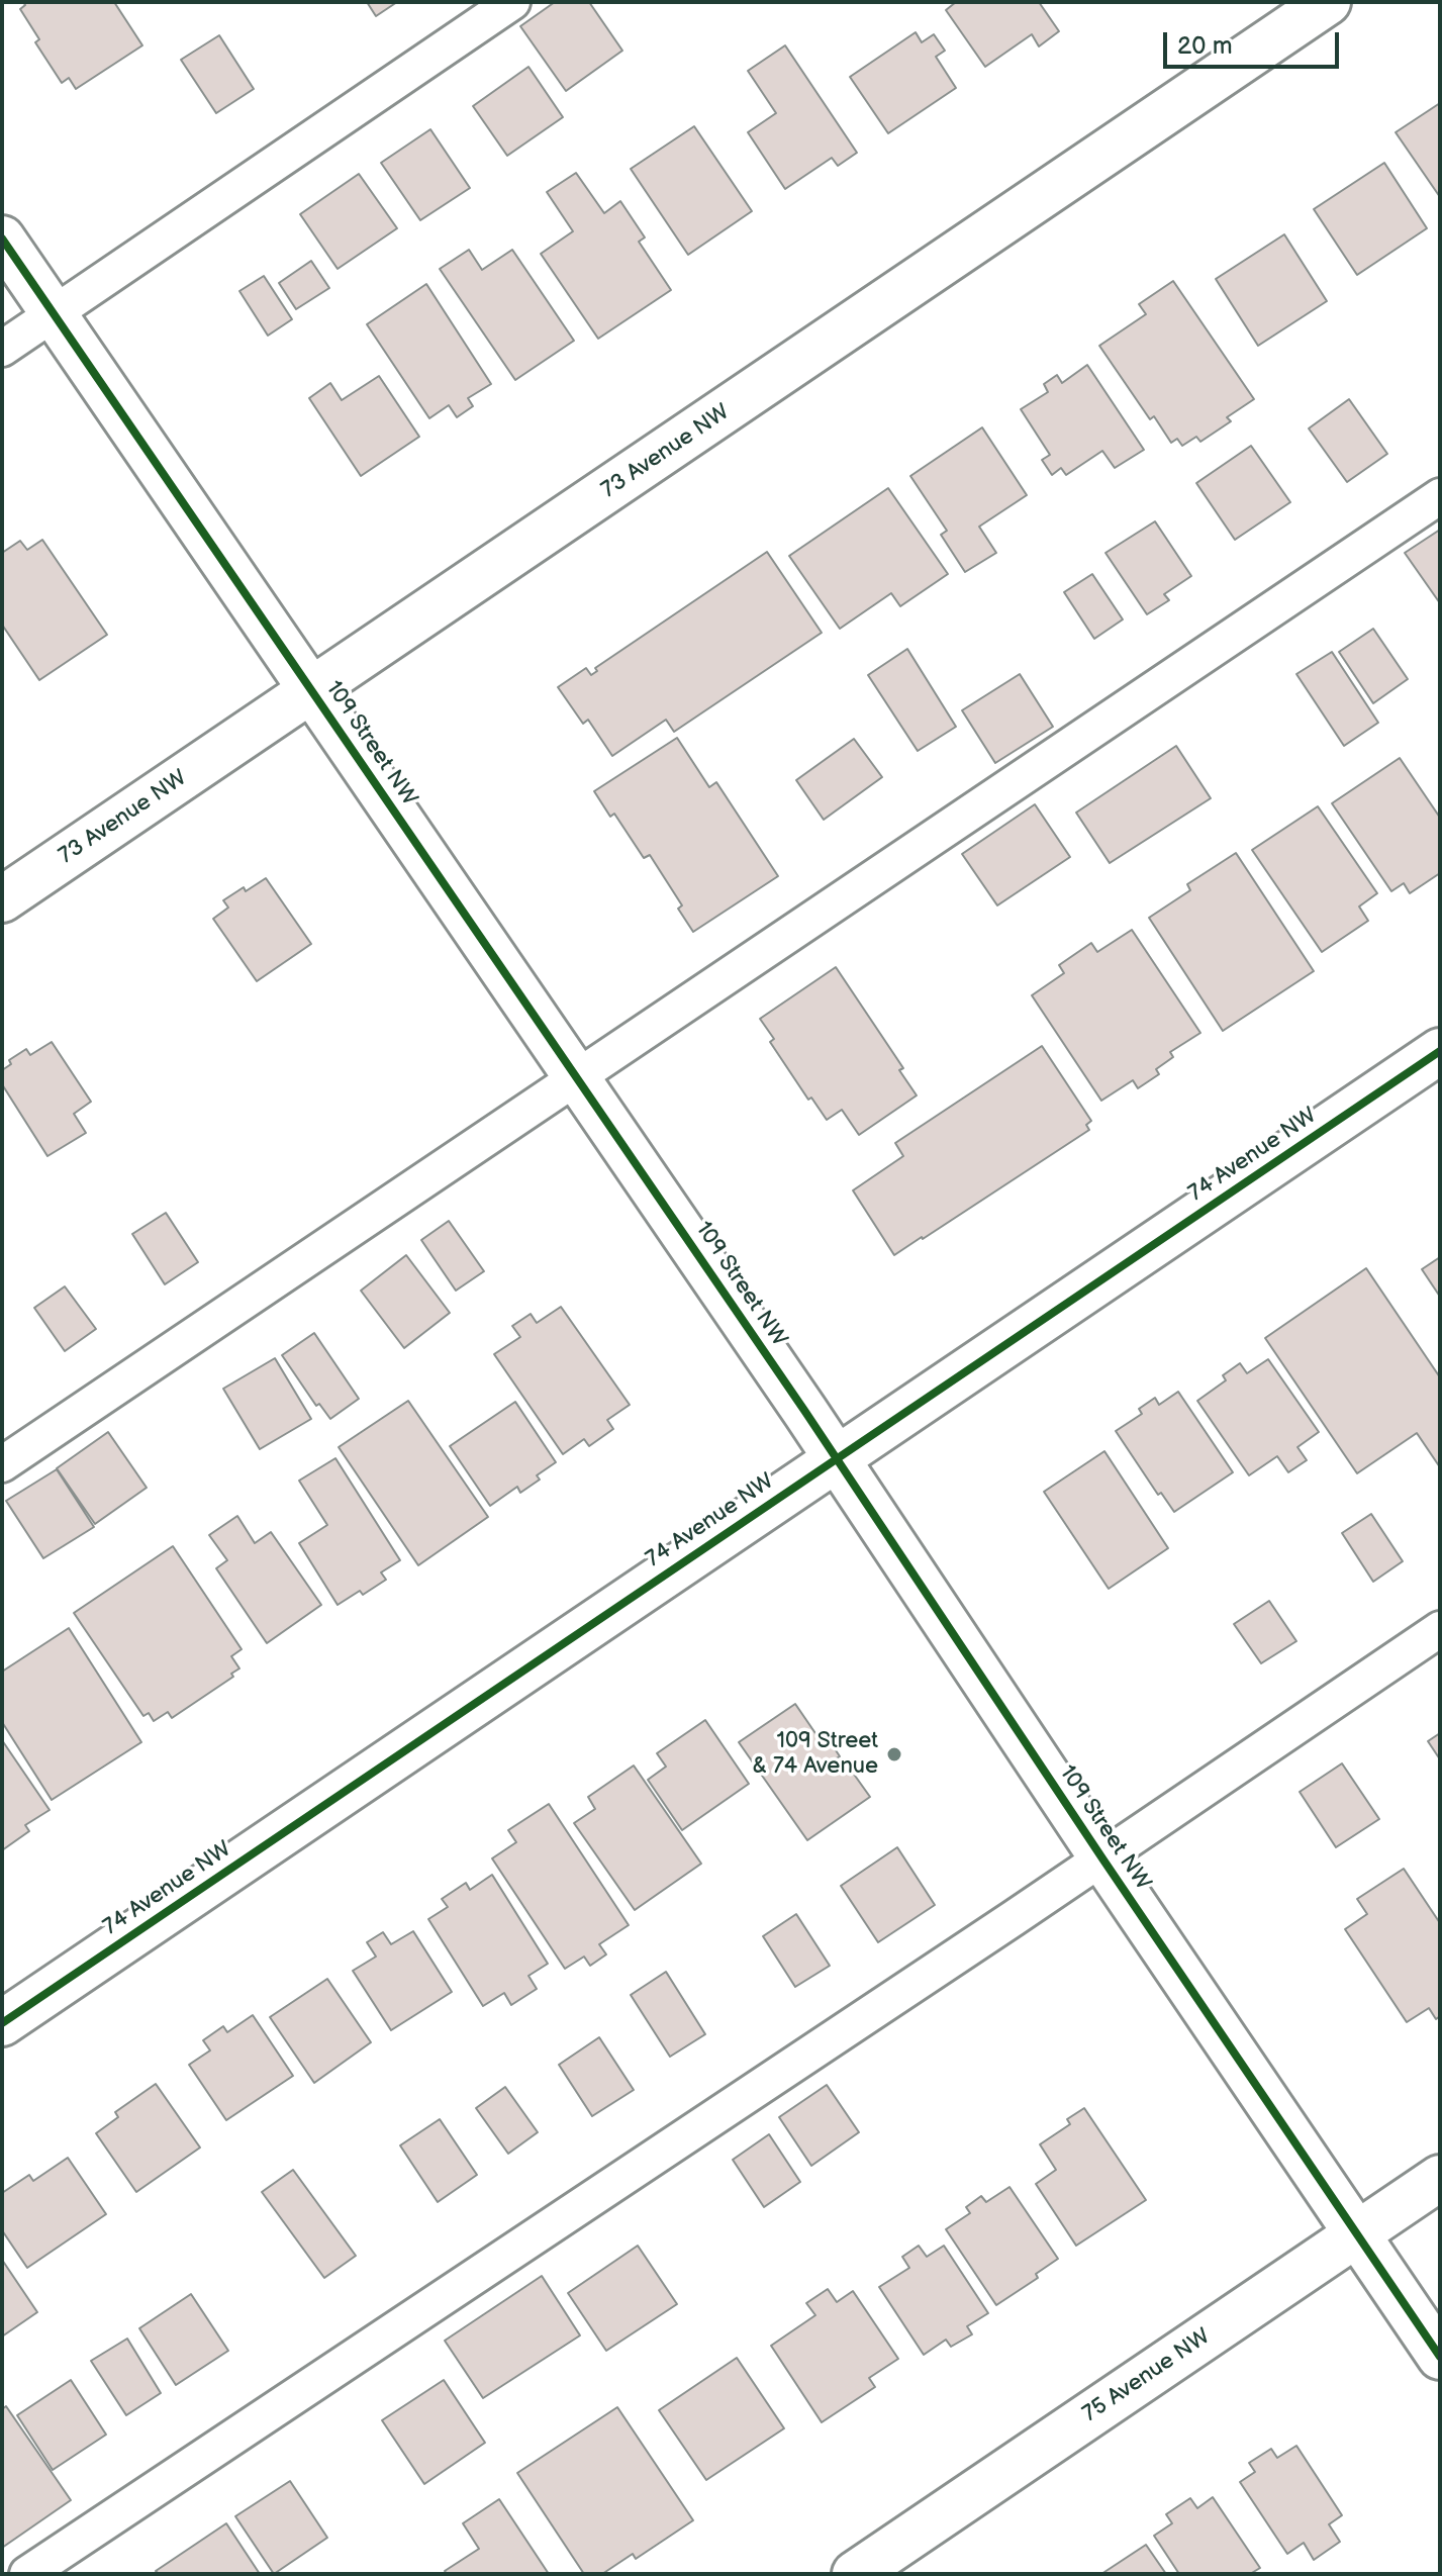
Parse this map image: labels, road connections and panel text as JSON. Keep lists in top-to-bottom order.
{
  "streets": {
    "street": [
      "73 Avenue NW",
      "109 Street NW",
      "74 Avenue NW",
      "75 Avenue NW"
    ]
  },
  "crossings": [
    ["73 Avenue NW", "109 Street NW"],
    ["109 Street NW", "74 Avenue NW"],
    ["109 Street NW", "75 Avenue NW"]
  ],
  "places": ["109 Street & 74 Avenue"],
  "scale_bar": "20 m"
}
